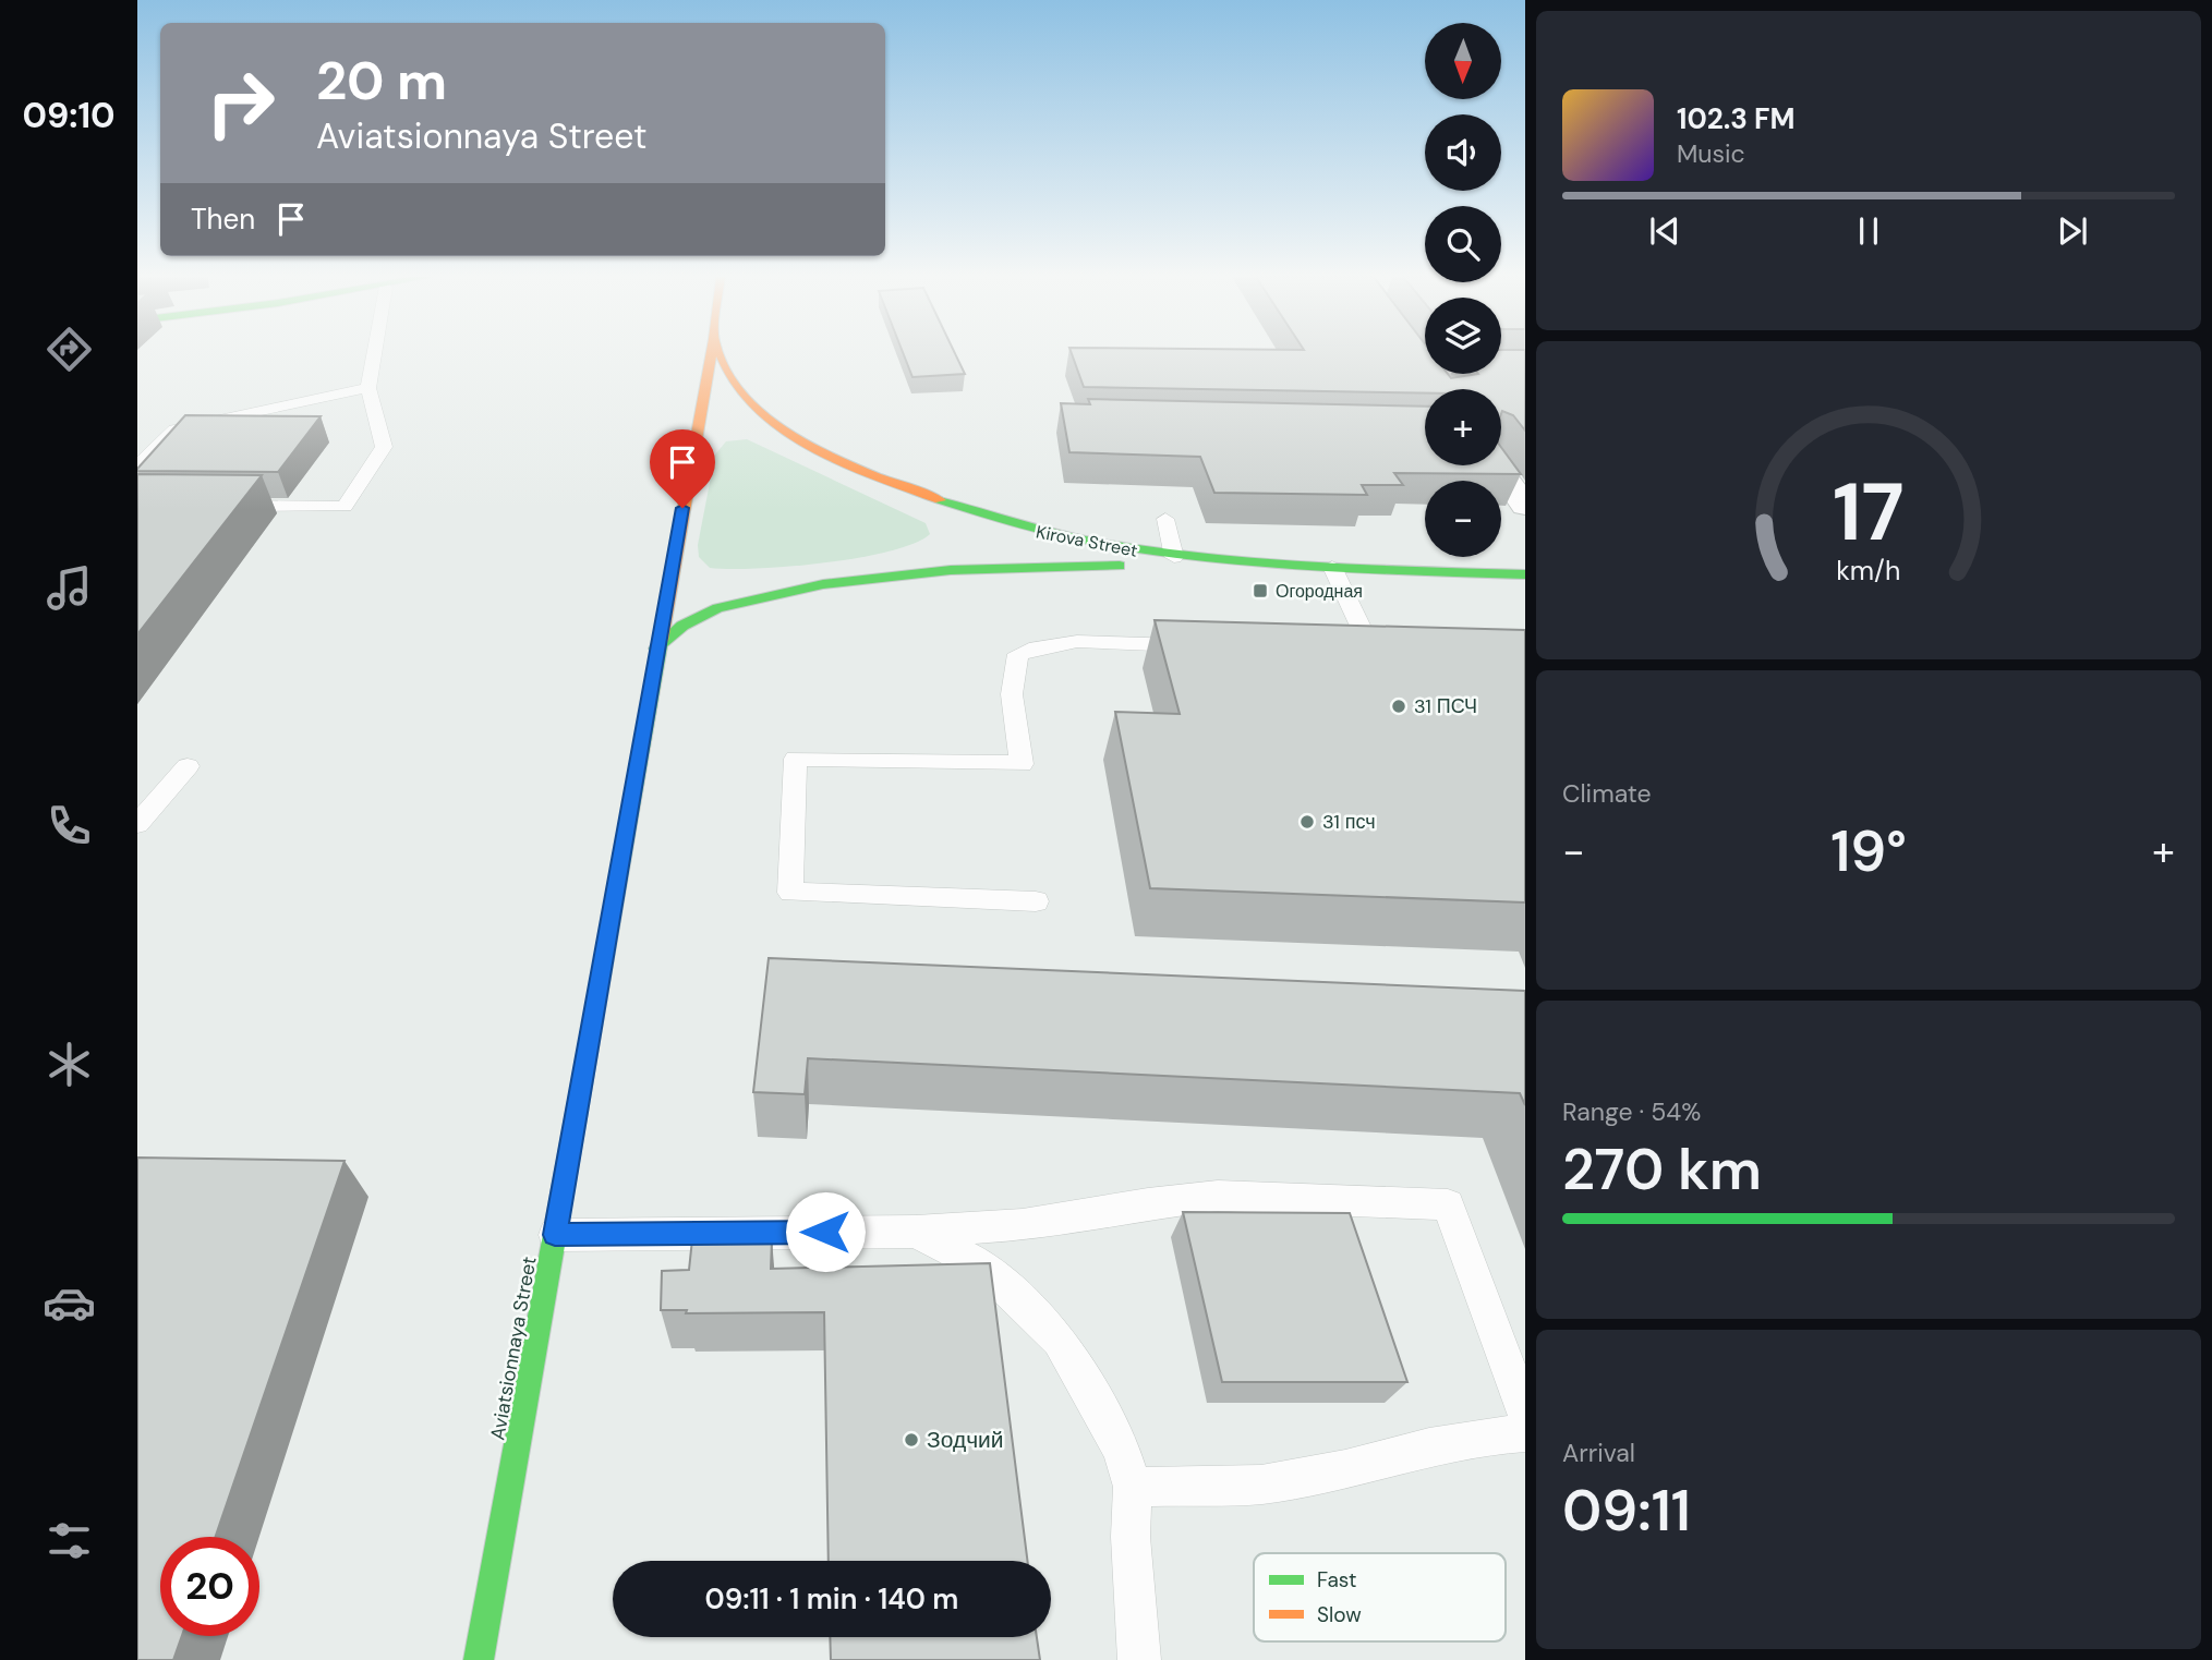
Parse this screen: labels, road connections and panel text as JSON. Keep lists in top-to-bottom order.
{
  "streets": {
    "street": ["Kirova Street", "Aviatsionnaya Street"]
  },
  "places": {
    "transit": ["Огородная"],
    "other": ["31 ПСЧ", "31 псч", "Зодчий"]
  },
  "legend": ["Fast", "Slow"],
  "north": "bottom",
  "page": {
    "tabs": "09:10",
    "map_buttons": ["+", "−"],
    "turn": ["20 m", "Aviatsionnaya Street"],
    "song": ["102.3 FM", "Music"],
    "then": "Then",
    "tile": [
      "Climate",
      ["Range · 54%", "270 km"],
      ["Arrival", "09:11"]
    ],
    "heat": ["−", "19°", "+"],
    "limit": "20",
    "trip": "09:11 · 1 min · 140 m",
    "gauge": ["17", "km/h"]
  }
}
